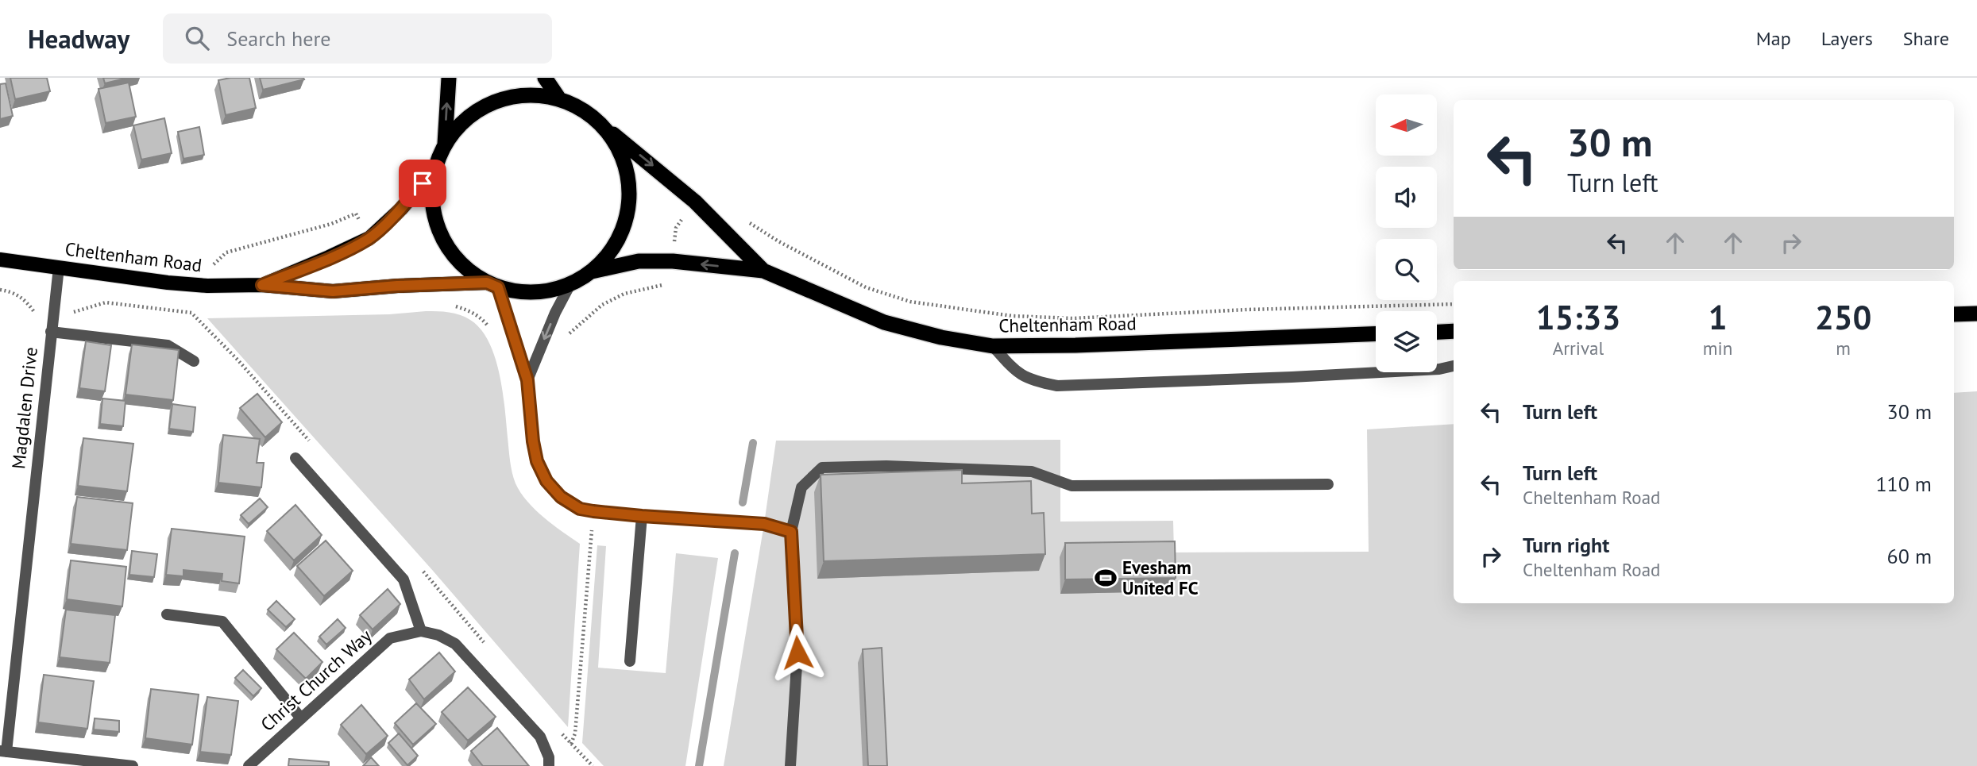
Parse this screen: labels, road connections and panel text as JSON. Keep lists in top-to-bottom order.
{
  "streets": {
    "highway": ["Cheltenham Road"],
    "street": ["Magdalen Drive", "Christ Church Way"]
  },
  "crossings": [
    ["Cheltenham Road", "Magdalen Drive"]
  ],
  "places": {
    "sports": ["Evesham United FC"]
  },
  "north": "left",
  "page": {
    "header": "Headway",
    "search": "Search here",
    "nav": ["Map", "Layers", "Share"],
    "turn": ["30 m", "Turn left"],
    "eta": [
      "15:33",
      "Arrival",
      "1",
      "min",
      "250",
      "m"
    ],
    "list": [
      {
        "name": "Turn left",
        "value": "30 m"
      },
      {
        "name": "Turn left",
        "note": "Cheltenham Road",
        "value": "110 m"
      },
      {
        "name": "Turn right",
        "note": "Cheltenham Road",
        "value": "60 m"
      }
    ]
  }
}
